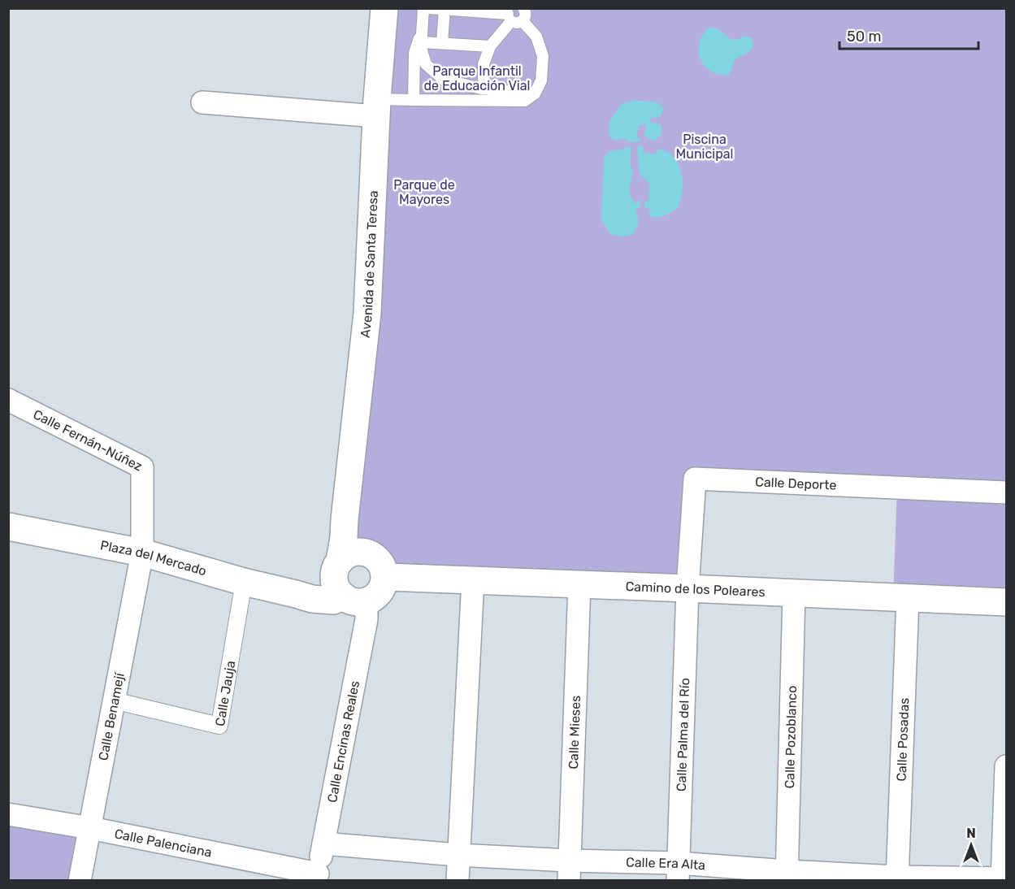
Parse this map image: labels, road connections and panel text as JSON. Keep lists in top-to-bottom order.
{
  "streets": {
    "street": [
      "Avenida de Santa Teresa",
      "Calle Fernán-Núñez",
      "Calle Deporte",
      "Plaza del Mercado",
      "Camino de los Poleares",
      "Calle Jauja",
      "Calle Benamejí",
      "Calle Mieses",
      "Calle Palma del Río",
      "Calle Pozoblanco",
      "Calle Posadas",
      "Calle Encinas Reales",
      "Calle Palenciana",
      "Calle Era Alta"
    ]
  },
  "crossings": [
    ["Avenida de Santa Teresa", "Plaza del Mercado"],
    ["Avenida de Santa Teresa", "Calle Encinas Reales"],
    ["Calle Fernán-Núñez", "Plaza del Mercado"],
    ["Calle Fernán-Núñez", "Calle Benamejí"],
    ["Calle Deporte", "Camino de los Poleares"],
    ["Calle Deporte", "Calle Palma del Río"],
    ["Plaza del Mercado", "Camino de los Poleares"],
    ["Plaza del Mercado", "Calle Jauja"],
    ["Plaza del Mercado", "Calle Benamejí"],
    ["Plaza del Mercado", "Calle Encinas Reales"],
    ["Camino de los Poleares", "Calle Mieses"],
    ["Camino de los Poleares", "Calle Palma del Río"],
    ["Camino de los Poleares", "Calle Pozoblanco"],
    ["Camino de los Poleares", "Calle Posadas"],
    ["Calle Jauja", "Calle Benamejí"],
    ["Calle Benamejí", "Calle Palenciana"],
    ["Calle Mieses", "Calle Era Alta"],
    ["Calle Palma del Río", "Calle Era Alta"],
    ["Calle Pozoblanco", "Calle Era Alta"],
    ["Calle Posadas", "Calle Era Alta"],
    ["Calle Encinas Reales", "Calle Palenciana"],
    ["Calle Encinas Reales", "Calle Era Alta"]
  ],
  "parks": ["Parque Infantil de Educación Vial", "Piscina Municipal", "Parque de Mayores"],
  "scale_bar": "50 m",
  "north": "top"
}
